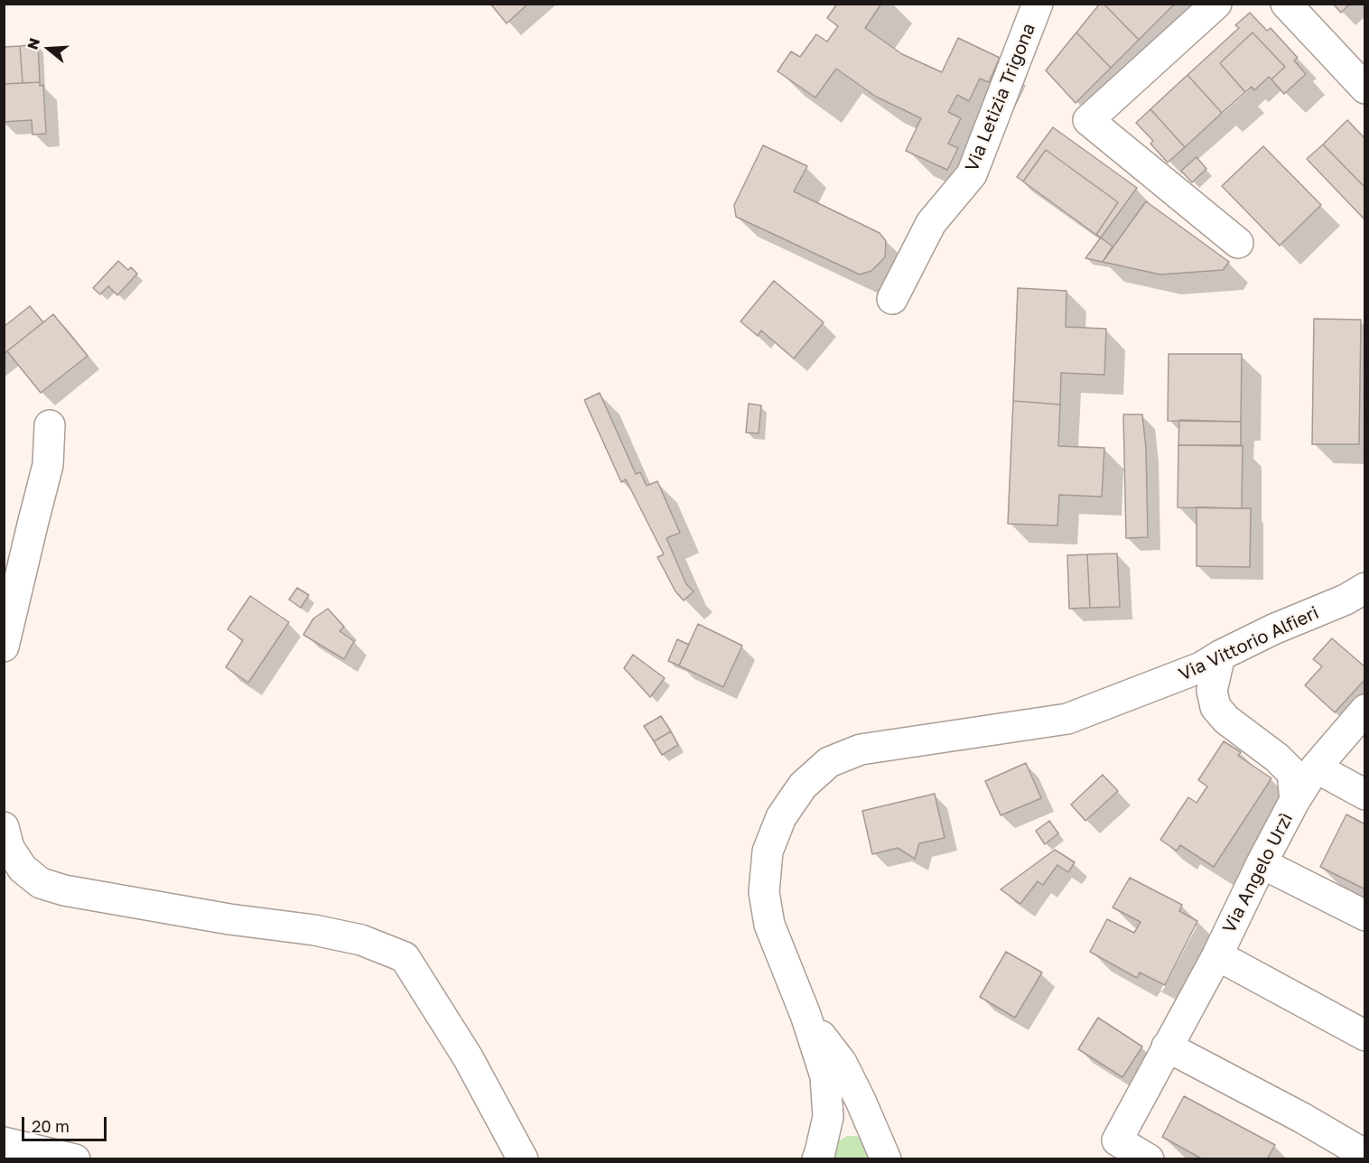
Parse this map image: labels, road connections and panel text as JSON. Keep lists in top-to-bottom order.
{
  "streets": {
    "street": ["Via Letizia Trigona", "Via Vittorio Alfieri", "Via Angelo Urzì"]
  },
  "scale_bar": "20 m",
  "north": "left"
}
